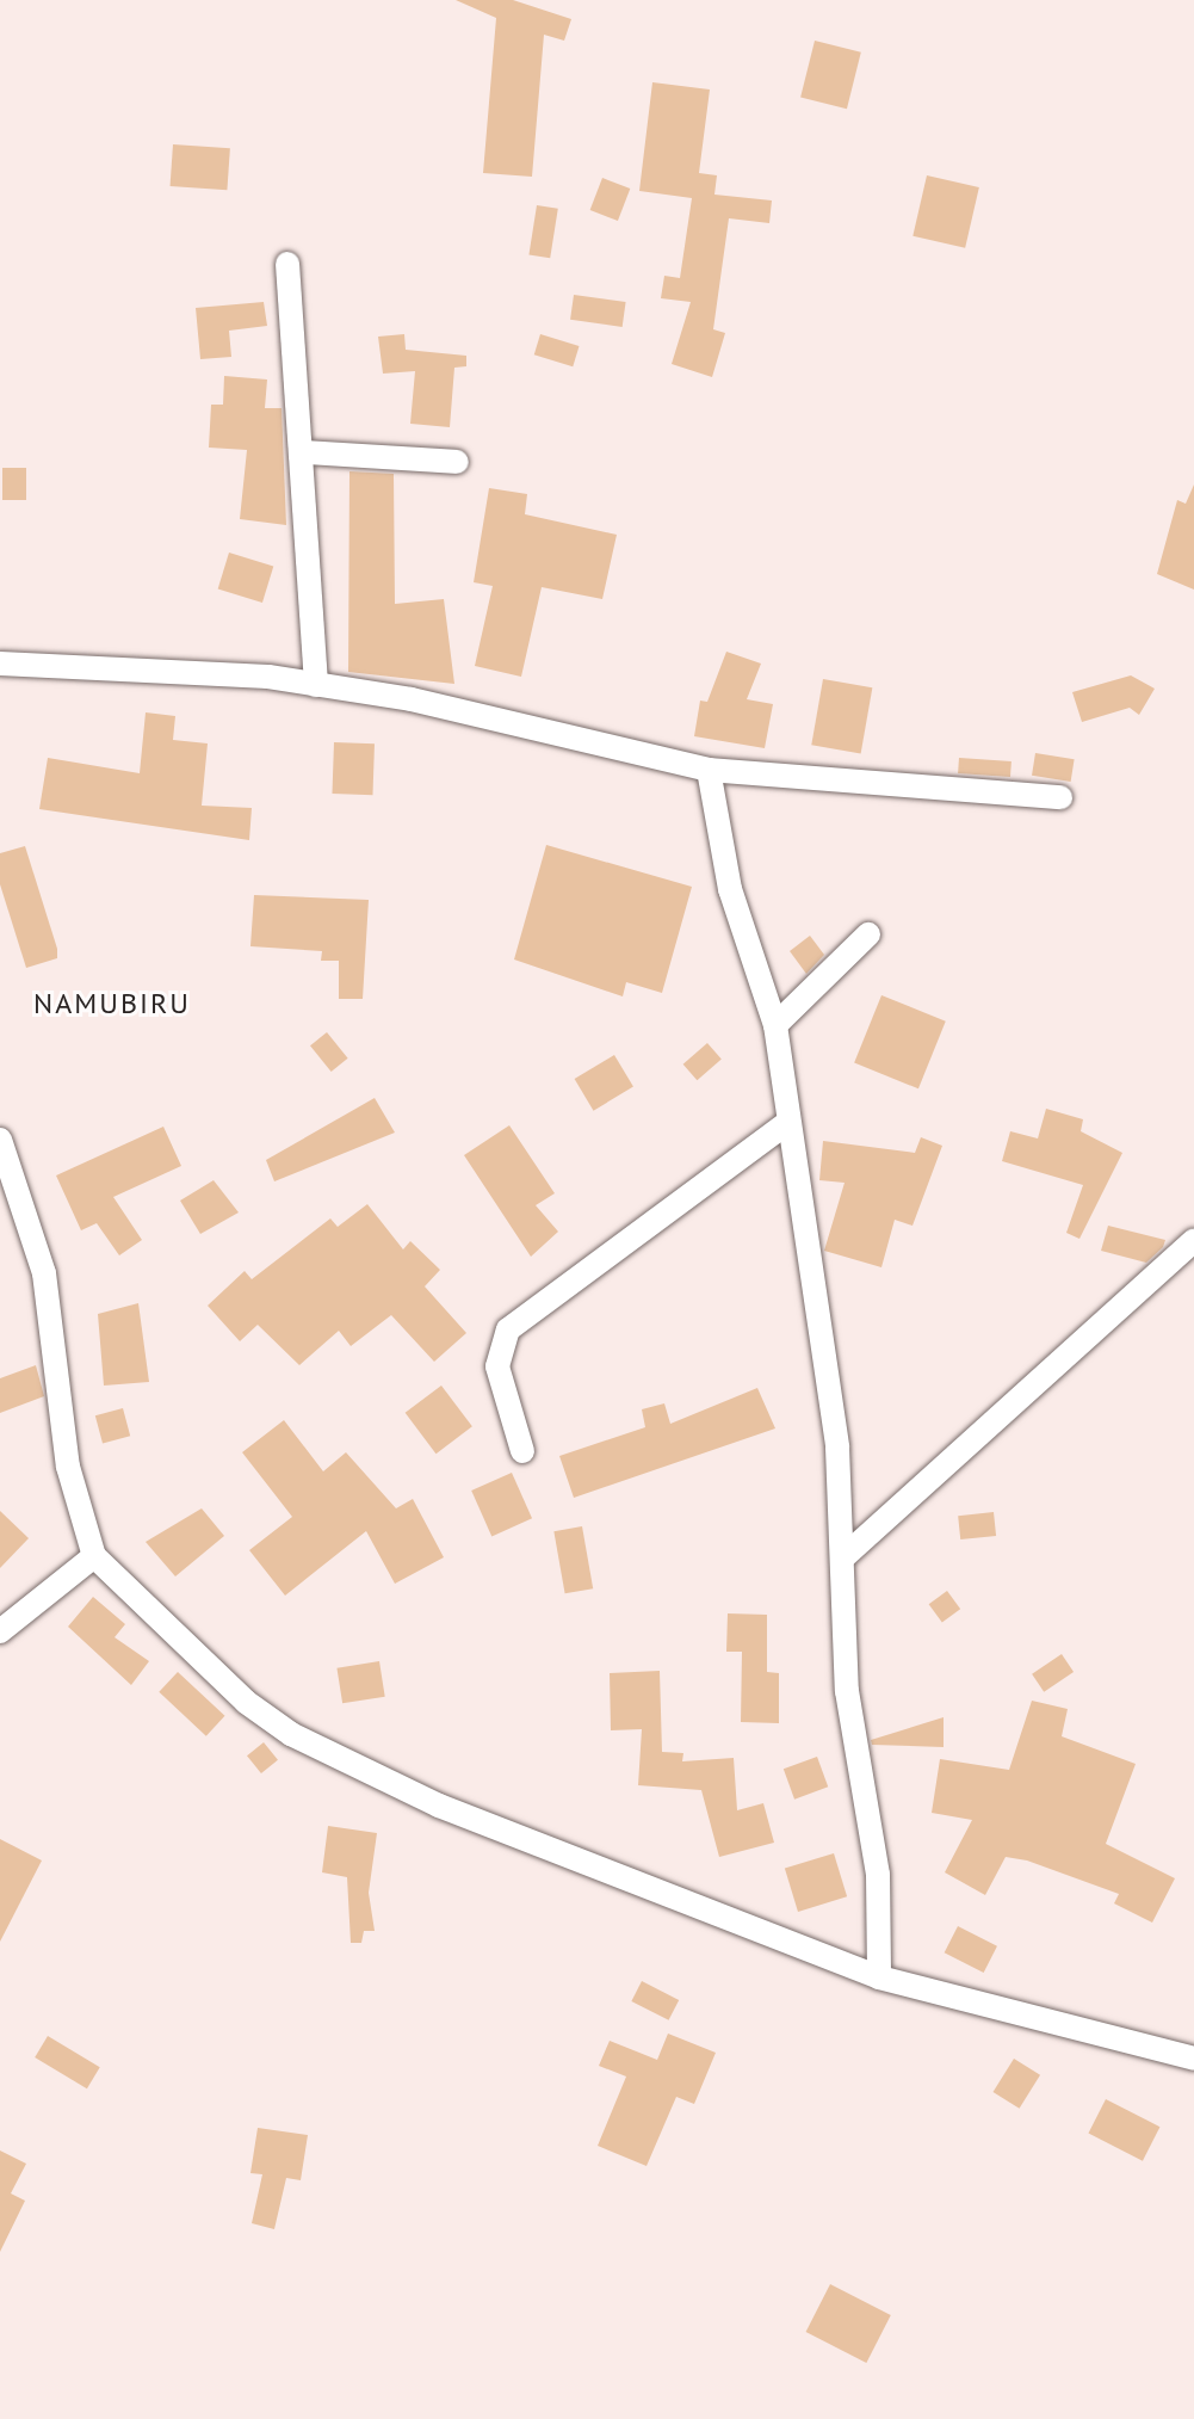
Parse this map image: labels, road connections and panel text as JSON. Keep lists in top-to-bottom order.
{
  "districts": ["NAMUBIRU"]
}
